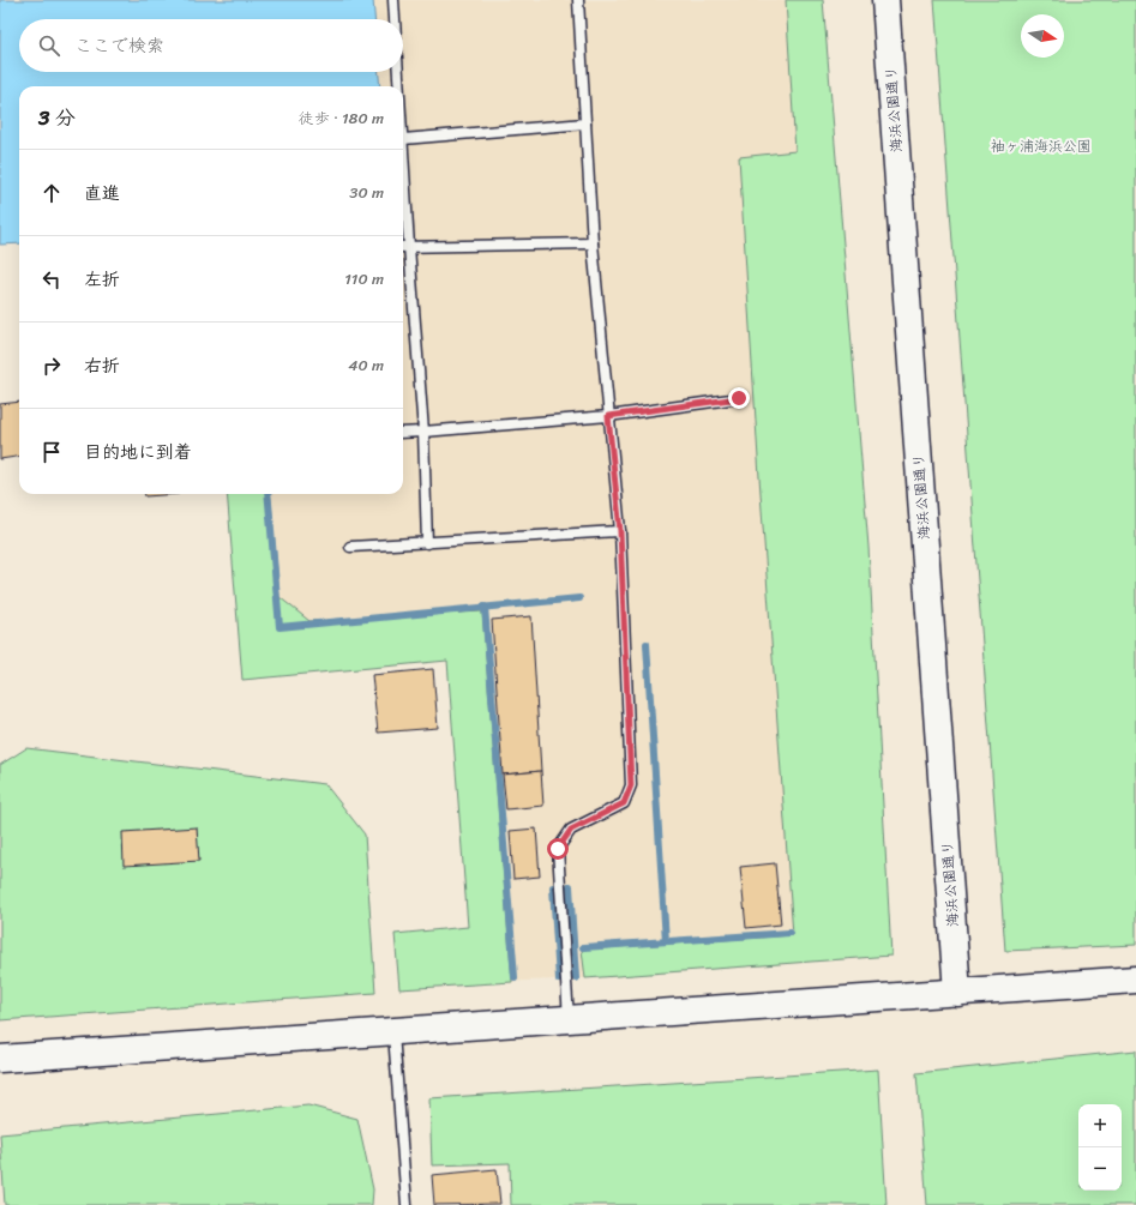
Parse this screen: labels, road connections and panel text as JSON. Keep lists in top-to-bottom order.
{
  "streets": {
    "street": ["海浜公園通り"]
  },
  "parks": ["袖ヶ浦海浜公園"],
  "north": "right",
  "page": {
    "search": "ここで検索",
    "heading": ["3 分", "徒歩 · 180 m"],
    "list": [
      ["直進", "30 m"],
      ["左折", "110 m"],
      ["右折", "40 m"],
      "目的地に到着"
    ],
    "map_buttons": ["+", "−"]
  }
}
